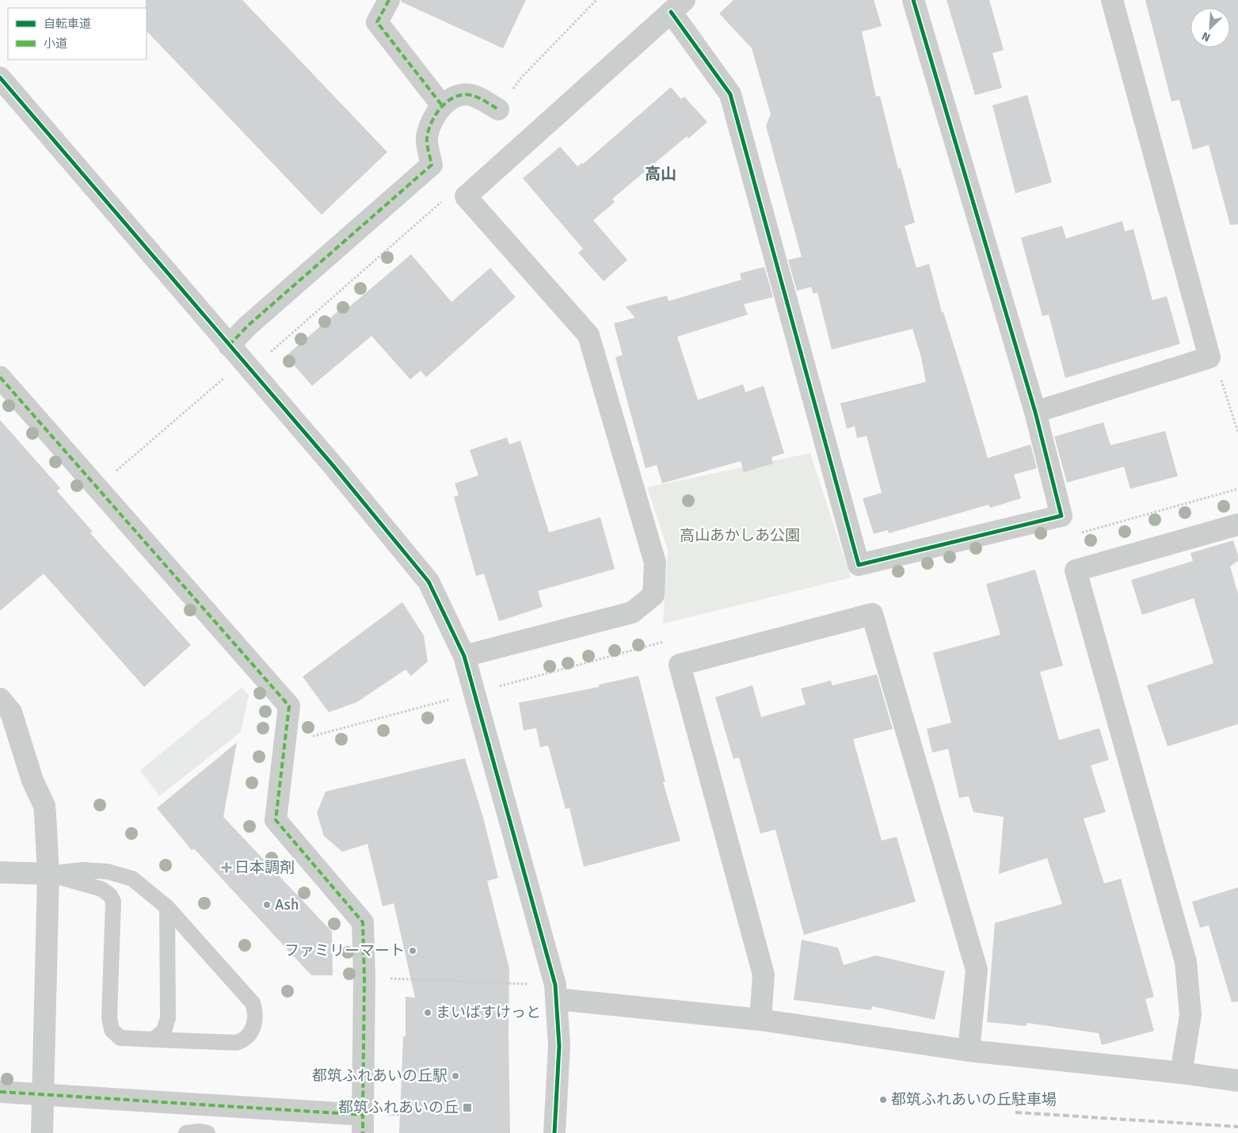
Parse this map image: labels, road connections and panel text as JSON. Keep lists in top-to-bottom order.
{
  "districts": ["高山"],
  "parks": ["高山あかしあ公園"],
  "places": {
    "health": ["日本調剤"],
    "other": [
      "Ash",
      "ファミリーマート",
      "まいばすけっと",
      "都筑ふれあいの丘駅",
      "都筑ふれあいの丘駐車場"
    ],
    "transit": ["都筑ふれあいの丘"]
  },
  "legend": ["自転車道", "小道"],
  "north": "bottom left"
}
